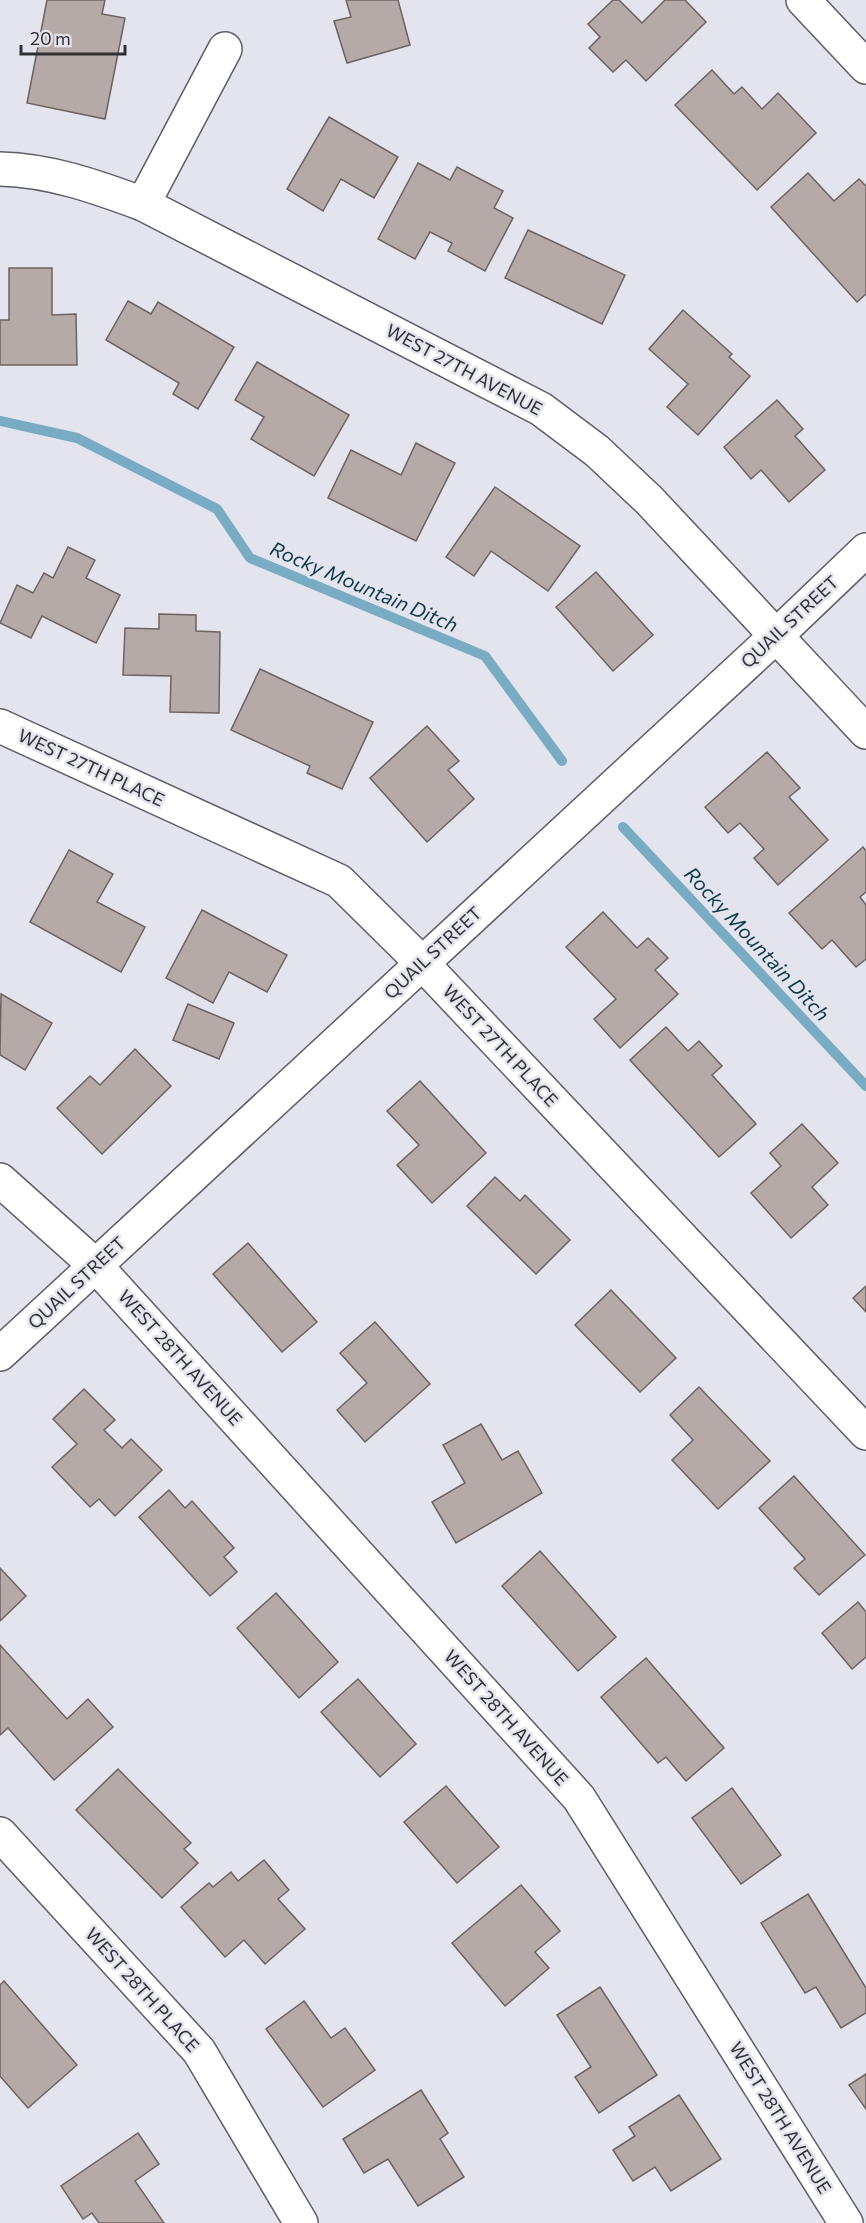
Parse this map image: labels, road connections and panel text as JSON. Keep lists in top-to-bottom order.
{
  "streets": {
    "street": [
      "WEST 27TH AVENUE",
      "QUAIL STREET",
      "WEST 27TH PLACE",
      "WEST 28TH AVENUE",
      "WEST 28TH PLACE"
    ]
  },
  "crossings": [
    ["WEST 27TH AVENUE", "QUAIL STREET"],
    ["QUAIL STREET", "WEST 27TH PLACE"],
    ["QUAIL STREET", "WEST 28TH AVENUE"]
  ],
  "water": ["Rocky Mountain Ditch"],
  "scale_bar": "20 m"
}
